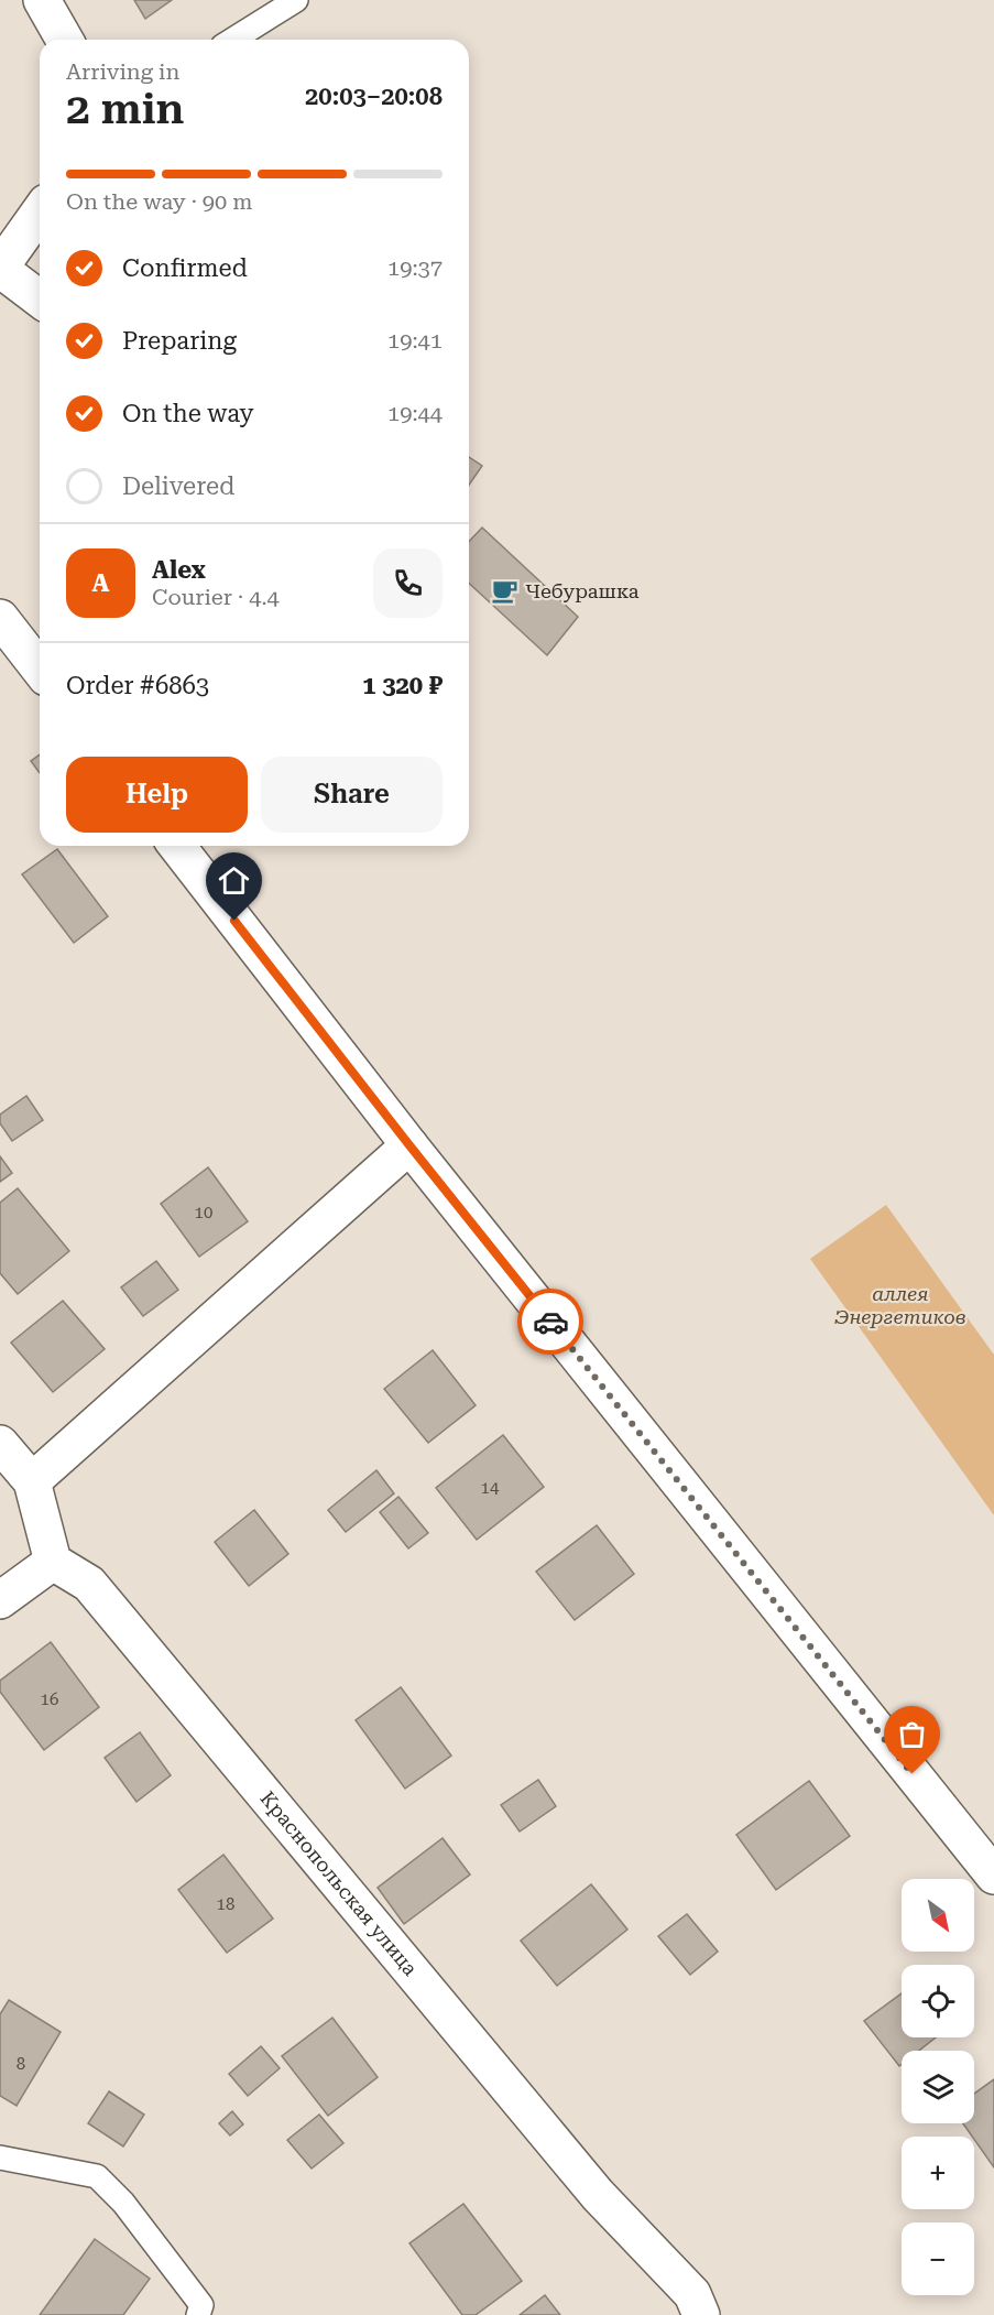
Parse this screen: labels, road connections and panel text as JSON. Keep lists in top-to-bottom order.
{
  "streets": {
    "street": ["Краснопольская улица"]
  },
  "parks": ["аллея Энергетиков"],
  "places": {
    "cafe": ["Чебурашка"]
  },
  "house_numbers": [
    "10",
    "14",
    "16",
    "18",
    "8"
  ],
  "north": "bottom right",
  "page": {
    "heading": ["2 min", "Arriving in", "20:03–20:08"],
    "panel": [
      "Alex",
      "Courier · 4.4",
      "Order #6863",
      "1 320 ₽"
    ],
    "bar": "On the way · 90 m",
    "list": [
      ["Confirmed", "19:37"],
      ["Preparing", "19:41"],
      ["On the way", "19:44"],
      "Delivered"
    ],
    "round": "A",
    "buttons": ["Help", "Share"],
    "map_buttons": ["+", "−"]
  }
}
